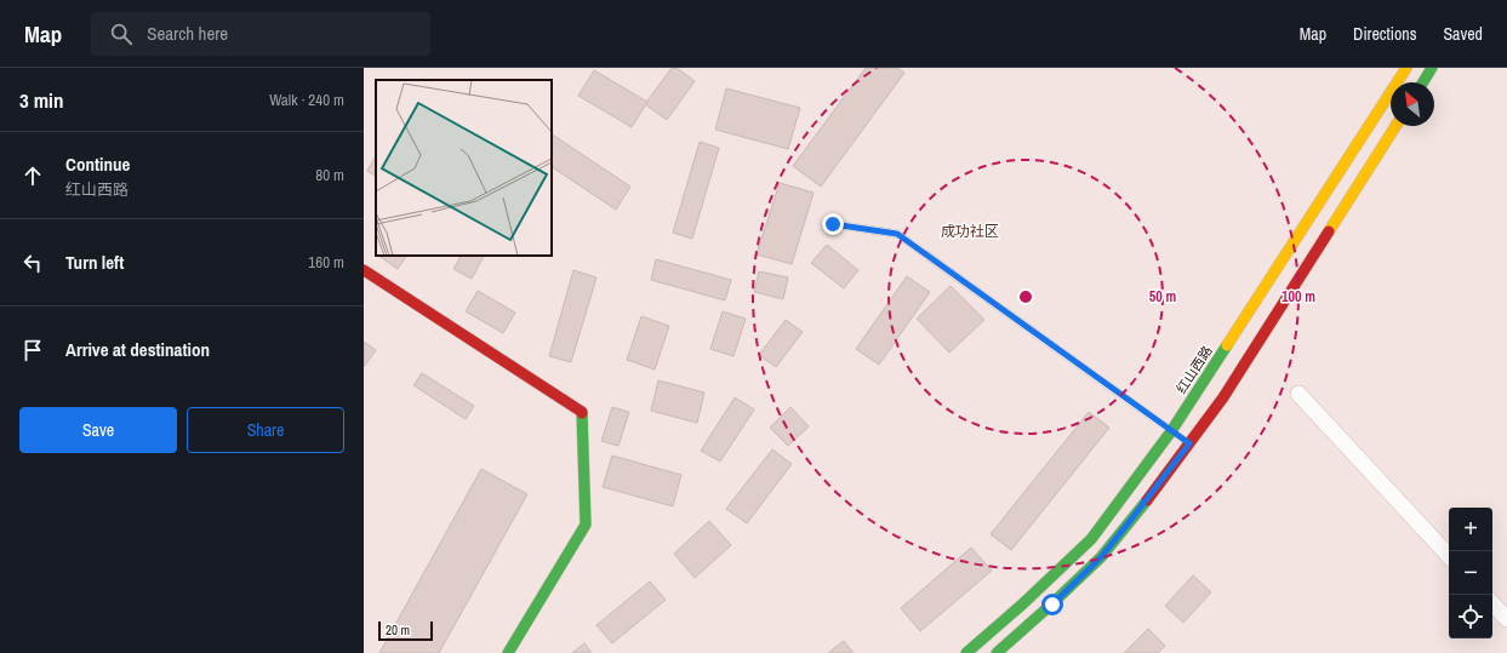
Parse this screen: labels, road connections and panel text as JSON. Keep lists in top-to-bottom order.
{
  "streets": {
    "main road": ["红山西路"]
  },
  "districts": ["成功社区"],
  "scale_bar": "20 m",
  "north": "top left",
  "page": {
    "header": "Map",
    "search": "Search here",
    "nav": ["Map", "Directions", "Saved"],
    "heading": ["3 min", "Walk · 240 m"],
    "list": [
      ["Continue", "红山西路", "80 m"],
      ["Turn left", "160 m"],
      "Arrive at destination"
    ],
    "buttons": ["Save", "Share"],
    "map_buttons": ["+", "−"],
    "scale": "20 m"
  },
  "rings": ["50 m", "100 m"]
}
